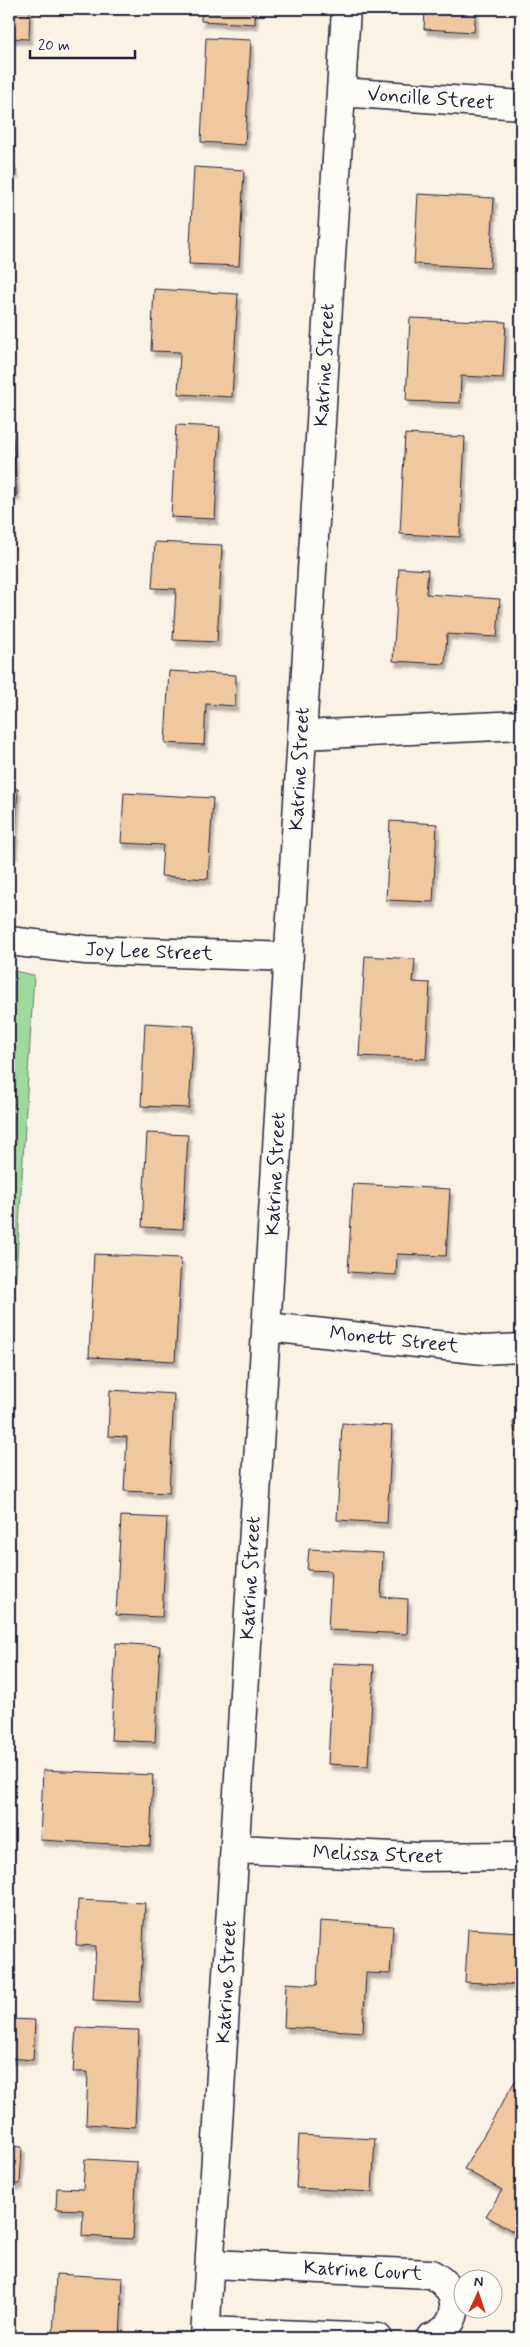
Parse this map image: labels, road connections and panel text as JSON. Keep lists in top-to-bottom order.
{
  "streets": {
    "street": [
      "Voncille Street",
      "Katrine Street",
      "Joy Lee Street",
      "Monett Street",
      "Melissa Street",
      "Katrine Court"
    ]
  },
  "crossings": [
    ["Voncille Street", "Katrine Street"],
    ["Katrine Street", "Joy Lee Street"],
    ["Katrine Street", "Monett Street"],
    ["Katrine Street", "Melissa Street"],
    ["Katrine Street", "Katrine Court"]
  ],
  "scale_bar": "20 m",
  "north": "top"
}
